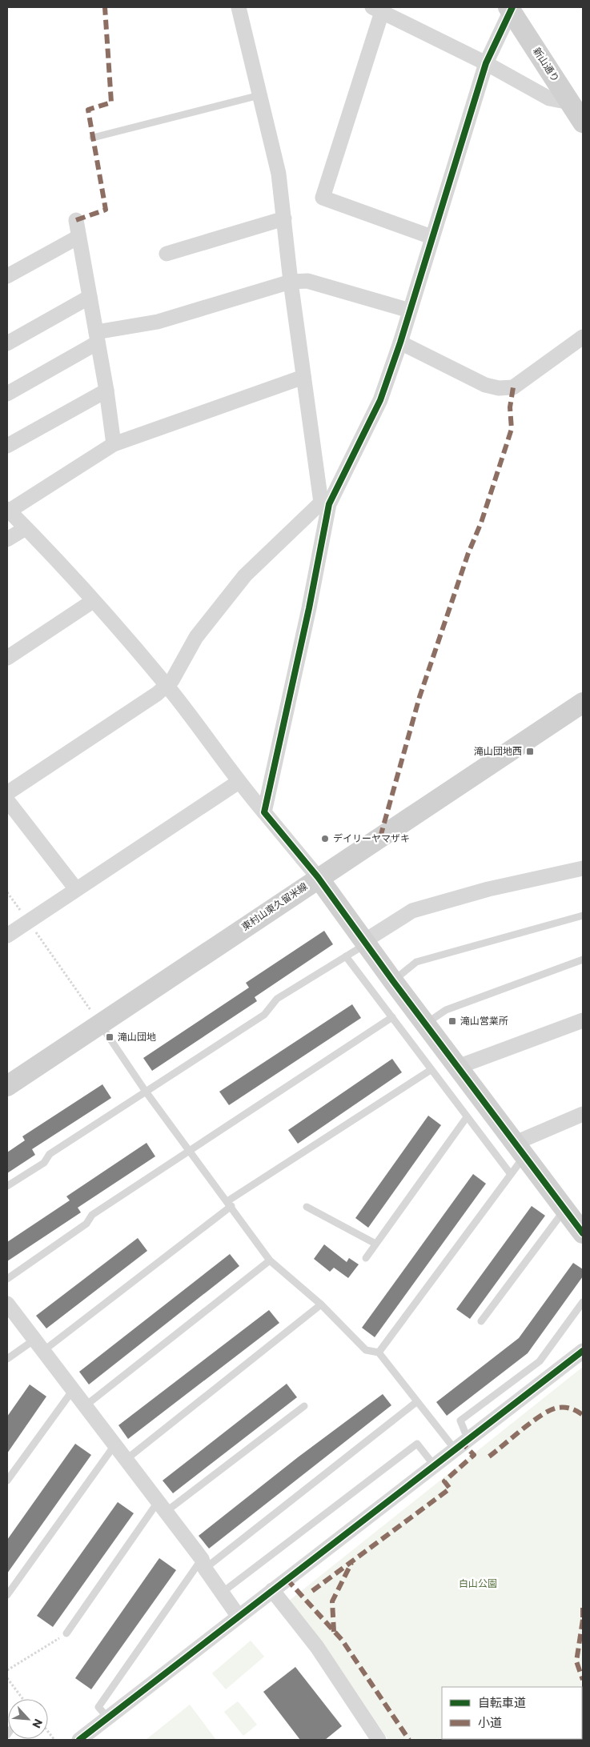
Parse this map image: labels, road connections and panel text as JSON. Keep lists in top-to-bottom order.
{
  "streets": {
    "main road": ["新山通り", "東村山東久留米線"]
  },
  "parks": ["白山公園"],
  "places": {
    "transit": ["滝山団地西", "滝山営業所", "滝山団地"],
    "other": ["デイリーヤマザキ"]
  },
  "legend": ["自転車道", "小道"],
  "north": "bottom right"
}
